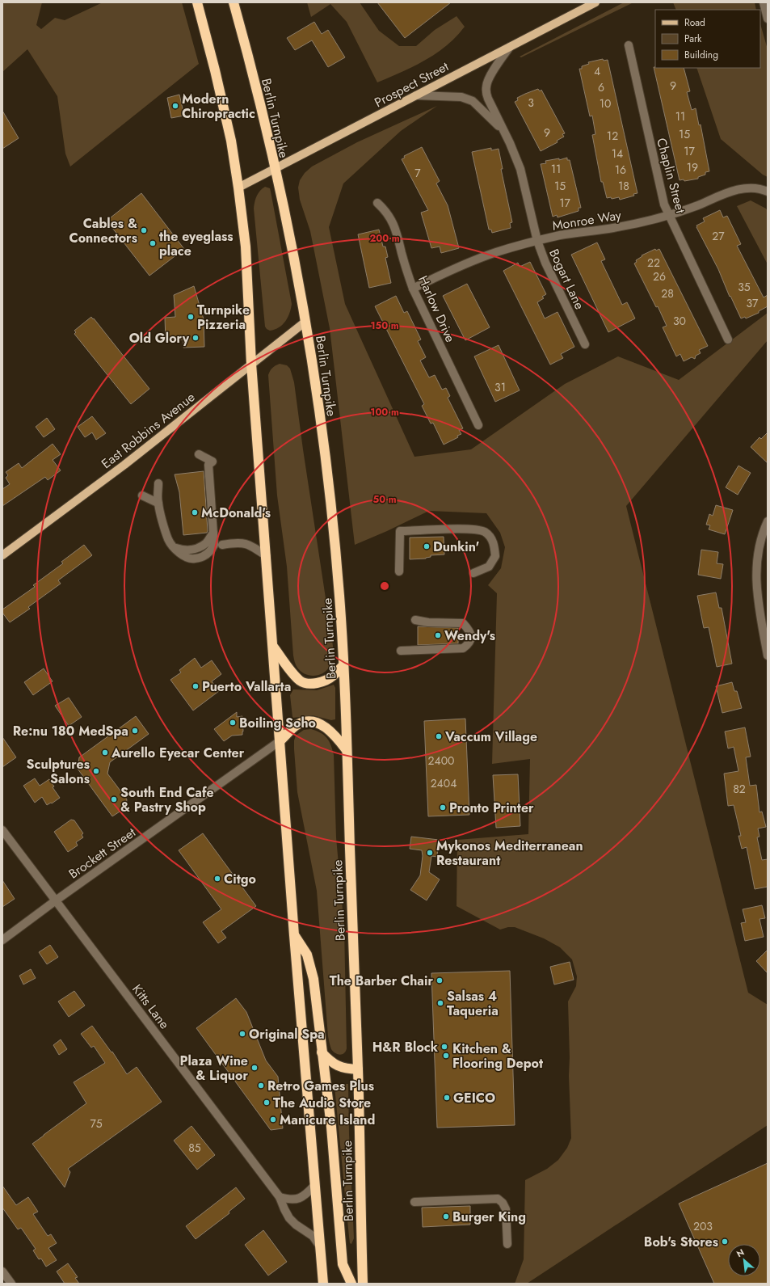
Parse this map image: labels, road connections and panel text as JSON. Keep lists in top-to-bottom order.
{
  "streets": {
    "highway": ["Berlin Turnpike"],
    "main road": ["Prospect Street", "East Robbins Avenue"],
    "street": [
      "Chaplin Street",
      "Monroe Way",
      "Bogart Lane",
      "Harlow Drive",
      "Brockett Street",
      "Kitts Lane"
    ]
  },
  "crossings": [
    ["Prospect Street", "Berlin Turnpike"],
    ["Prospect Street", "Bogart Lane"],
    ["Berlin Turnpike", "East Robbins Avenue"],
    ["Chaplin Street", "Monroe Way"],
    ["Monroe Way", "Bogart Lane"],
    ["Monroe Way", "Harlow Drive"],
    ["Brockett Street", "Kitts Lane"]
  ],
  "places": [
    "Modern Chiropractic",
    "Cables & Connectors",
    "the eyeglass place",
    "Turnpike Pizzeria",
    "Old Glory",
    "McDonald's",
    "Dunkin'",
    "Wendy's",
    "Puerto Vallarta",
    "Boiling Soho",
    "Re:nu 180 MedSpa",
    "Vaccum Village",
    "Aurello Eyecar Center",
    "Sculptures Salons",
    "South End Cafe & Pastry Shop",
    "Pronto Printer",
    "Mykonos Mediterranean Restaurant",
    "Citgo",
    "The Barber Chair",
    "Salsas 4 Taqueria",
    "Original Spa",
    "H&R Block",
    "Kitchen & Flooring Depot",
    "Plaza Wine & Liquor",
    "Retro Games Plus",
    "GEICO",
    "The Audio Store",
    "Manicure Island",
    "Burger King",
    "Bob's Stores"
  ],
  "house_numbers": [
    "4",
    "9",
    "6",
    "3",
    "10",
    "11",
    "9",
    "15",
    "12",
    "17",
    "14",
    "19",
    "11",
    "16",
    "7",
    "15",
    "18",
    "17",
    "27",
    "22",
    "26",
    "35",
    "28",
    "37",
    "30",
    "31",
    "2400",
    "2404",
    "82",
    "75",
    "85",
    "203"
  ],
  "legend": ["Road", "Park", "Building"],
  "north": "top left",
  "rings": [
    "200 m",
    "150 m",
    "100 m",
    "50 m"
  ]
}
